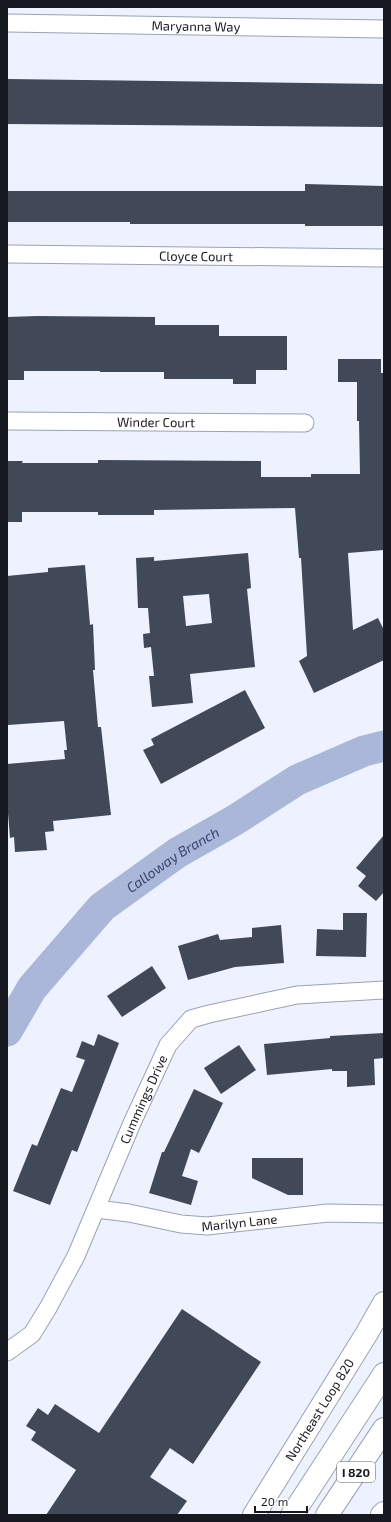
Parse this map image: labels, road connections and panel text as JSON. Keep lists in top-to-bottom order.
{
  "streets": {
    "main road": ["Northeast Loop 820", "I 820"],
    "street": [
      "Maryanna Way",
      "Cloyce Court",
      "Winder Court",
      "Cummings Drive",
      "Marilyn Lane"
    ]
  },
  "crossings": [
    ["Cummings Drive", "Marilyn Lane"]
  ],
  "water": ["Calloway Branch"],
  "scale_bar": "20 m"
}
